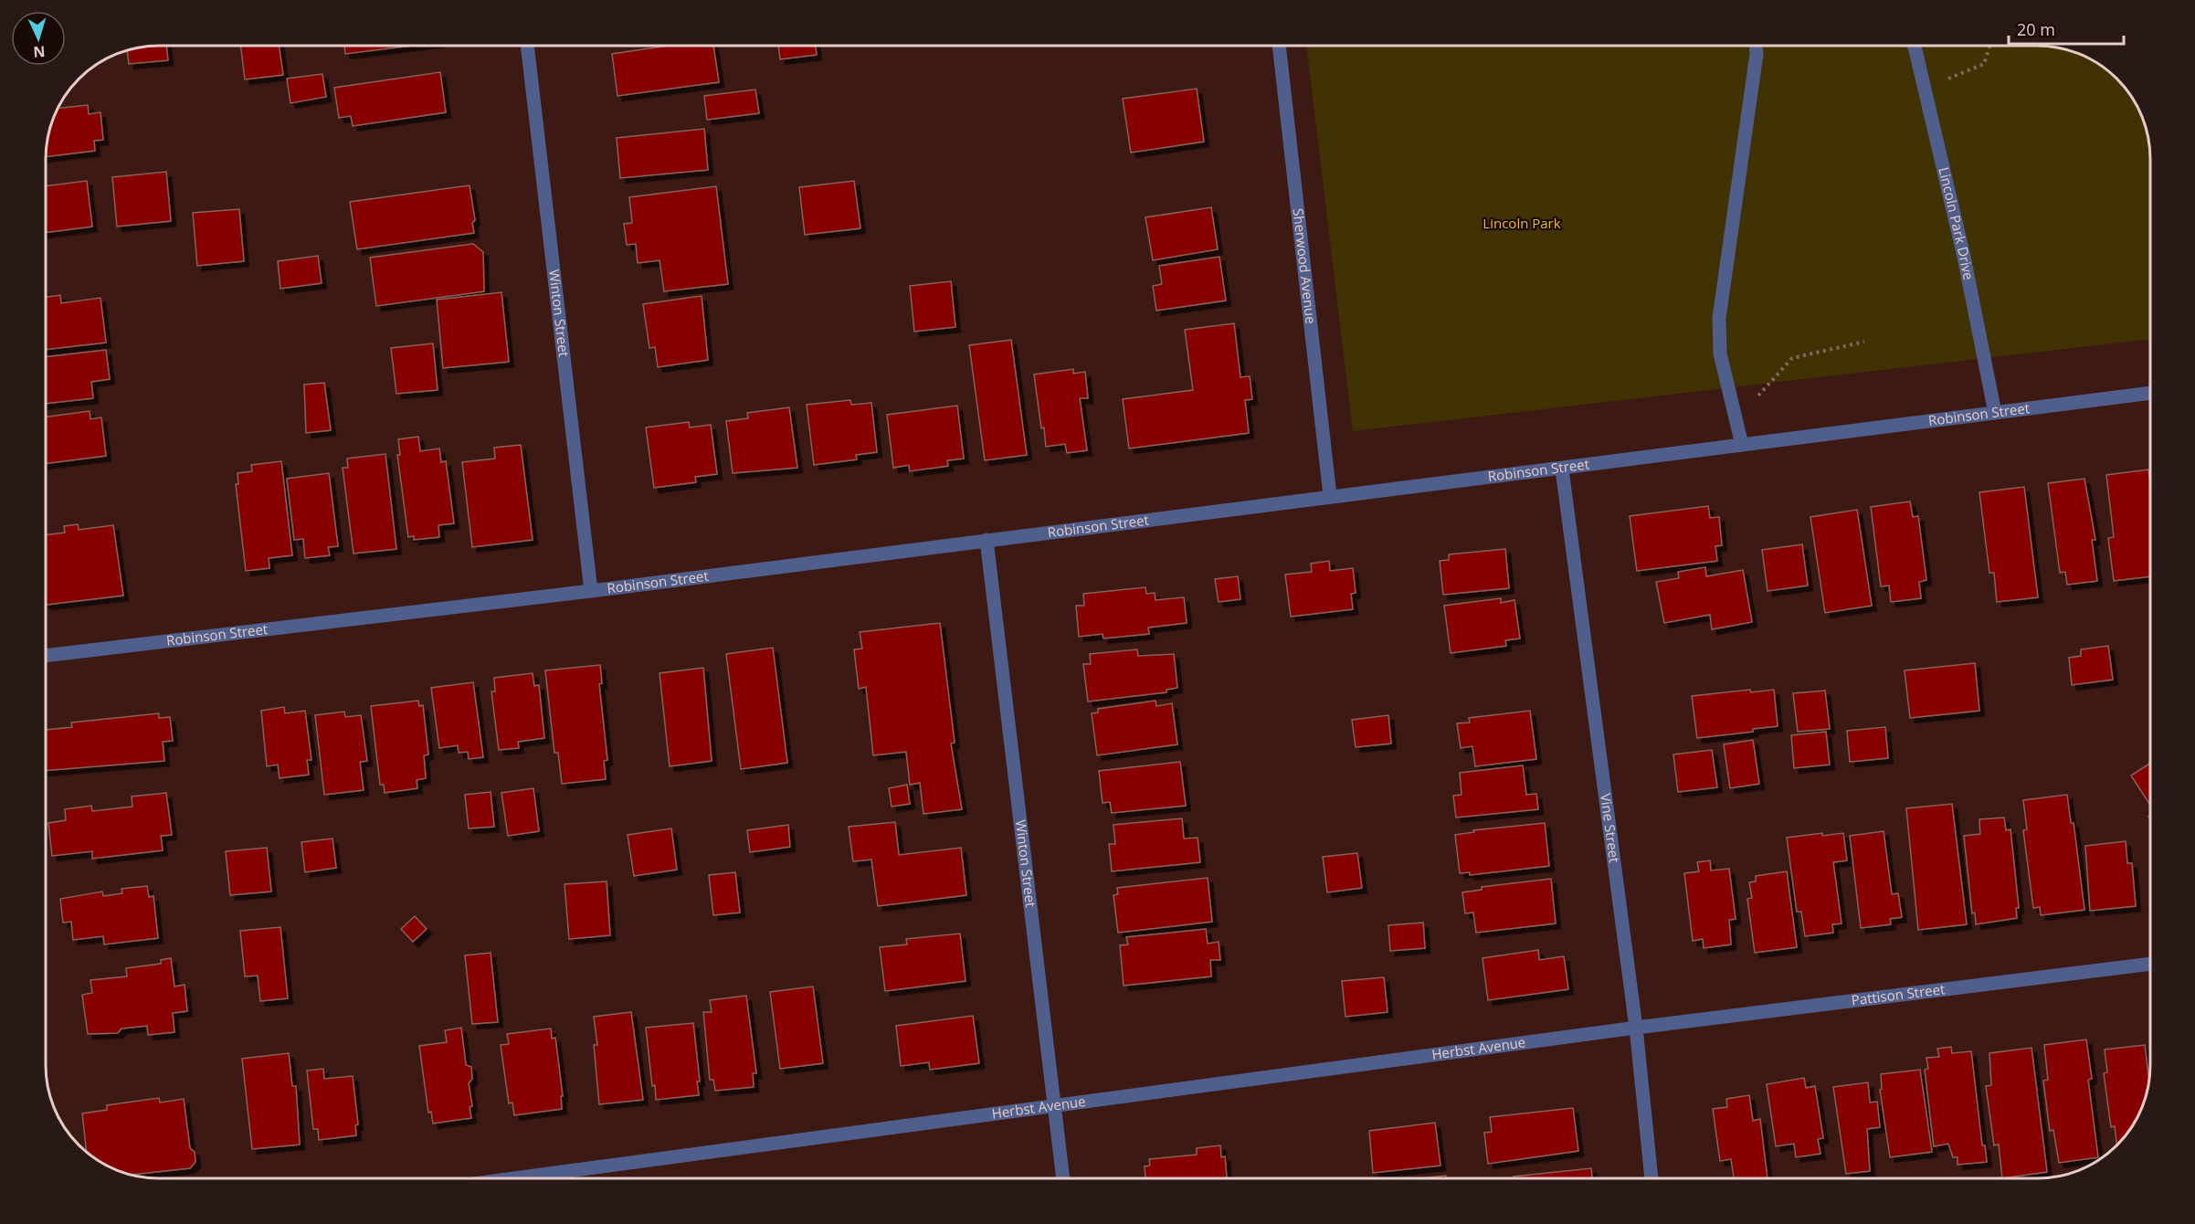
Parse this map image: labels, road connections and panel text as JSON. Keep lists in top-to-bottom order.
{
  "streets": {
    "street": [
      "Lincoln Park Drive",
      "Sherwood Avenue",
      "Winton Street",
      "Robinson Street",
      "Vine Street",
      "Pattison Street",
      "Herbst Avenue"
    ]
  },
  "crossings": [
    ["Lincoln Park Drive", "Robinson Street"],
    ["Sherwood Avenue", "Robinson Street"],
    ["Winton Street", "Robinson Street"],
    ["Winton Street", "Herbst Avenue"],
    ["Robinson Street", "Vine Street"],
    ["Vine Street", "Pattison Street"],
    ["Vine Street", "Herbst Avenue"],
    ["Pattison Street", "Herbst Avenue"]
  ],
  "parks": ["Lincoln Park"],
  "scale_bar": "20 m",
  "north": "bottom"
}
